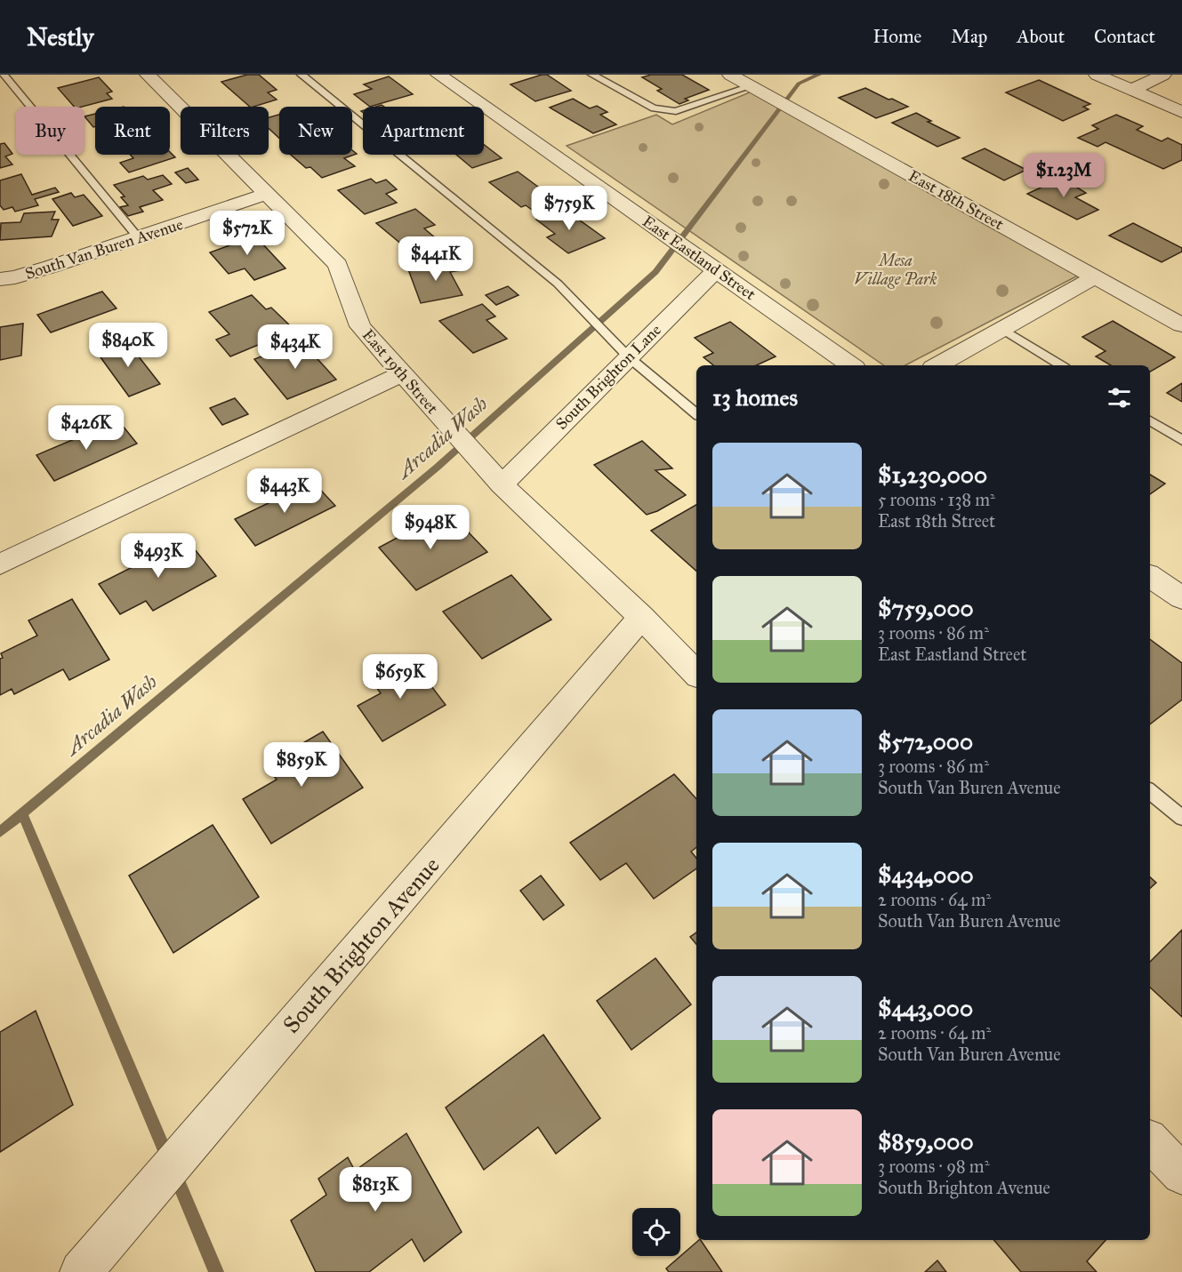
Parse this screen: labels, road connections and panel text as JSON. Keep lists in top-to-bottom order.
{
  "streets": {
    "street": [
      "East 18th Street",
      "South Van Buren Avenue",
      "East Eastland Street",
      "East 19th Street",
      "South Brighton Lane",
      "South Brighton Avenue"
    ]
  },
  "crossings": [
    ["South Van Buren Avenue", "East 19th Street"],
    ["East Eastland Street", "South Brighton Lane"],
    ["East 19th Street", "South Brighton Lane"],
    ["East 19th Street", "South Brighton Avenue"]
  ],
  "water": ["Arcadia Wash"],
  "parks": ["Mesa Village Park"],
  "page": {
    "header": "Nestly",
    "nav": [
      "Home",
      "Map",
      "About",
      "Contact"
    ],
    "chip": [
      "Buy",
      "Rent",
      "Filters",
      "New",
      "Apartment"
    ],
    "price": [
      "$1.23M",
      "$759K",
      "$572K",
      "$441K",
      "$840K",
      "$434K",
      "$426K",
      "$443K",
      "$948K",
      "$493K",
      "$659K",
      "$859K",
      "$813K"
    ],
    "heading": "13 homes",
    "list": [
      {
        "name": "$1,230,000",
        "note": "5 rooms · 138 m² · East 18th Street"
      },
      {
        "name": "$759,000",
        "note": "3 rooms · 86 m² · East Eastland Street"
      },
      {
        "name": "$572,000",
        "note": "3 rooms · 86 m² · South Van Buren Avenue"
      },
      {
        "name": "$434,000",
        "note": "2 rooms · 64 m² · South Van Buren Avenue"
      },
      {
        "name": "$443,000",
        "note": "2 rooms · 64 m² · South Van Buren Avenue"
      },
      {
        "name": "$859,000",
        "note": "3 rooms · 98 m² · South Brighton Avenue"
      }
    ]
  }
}
